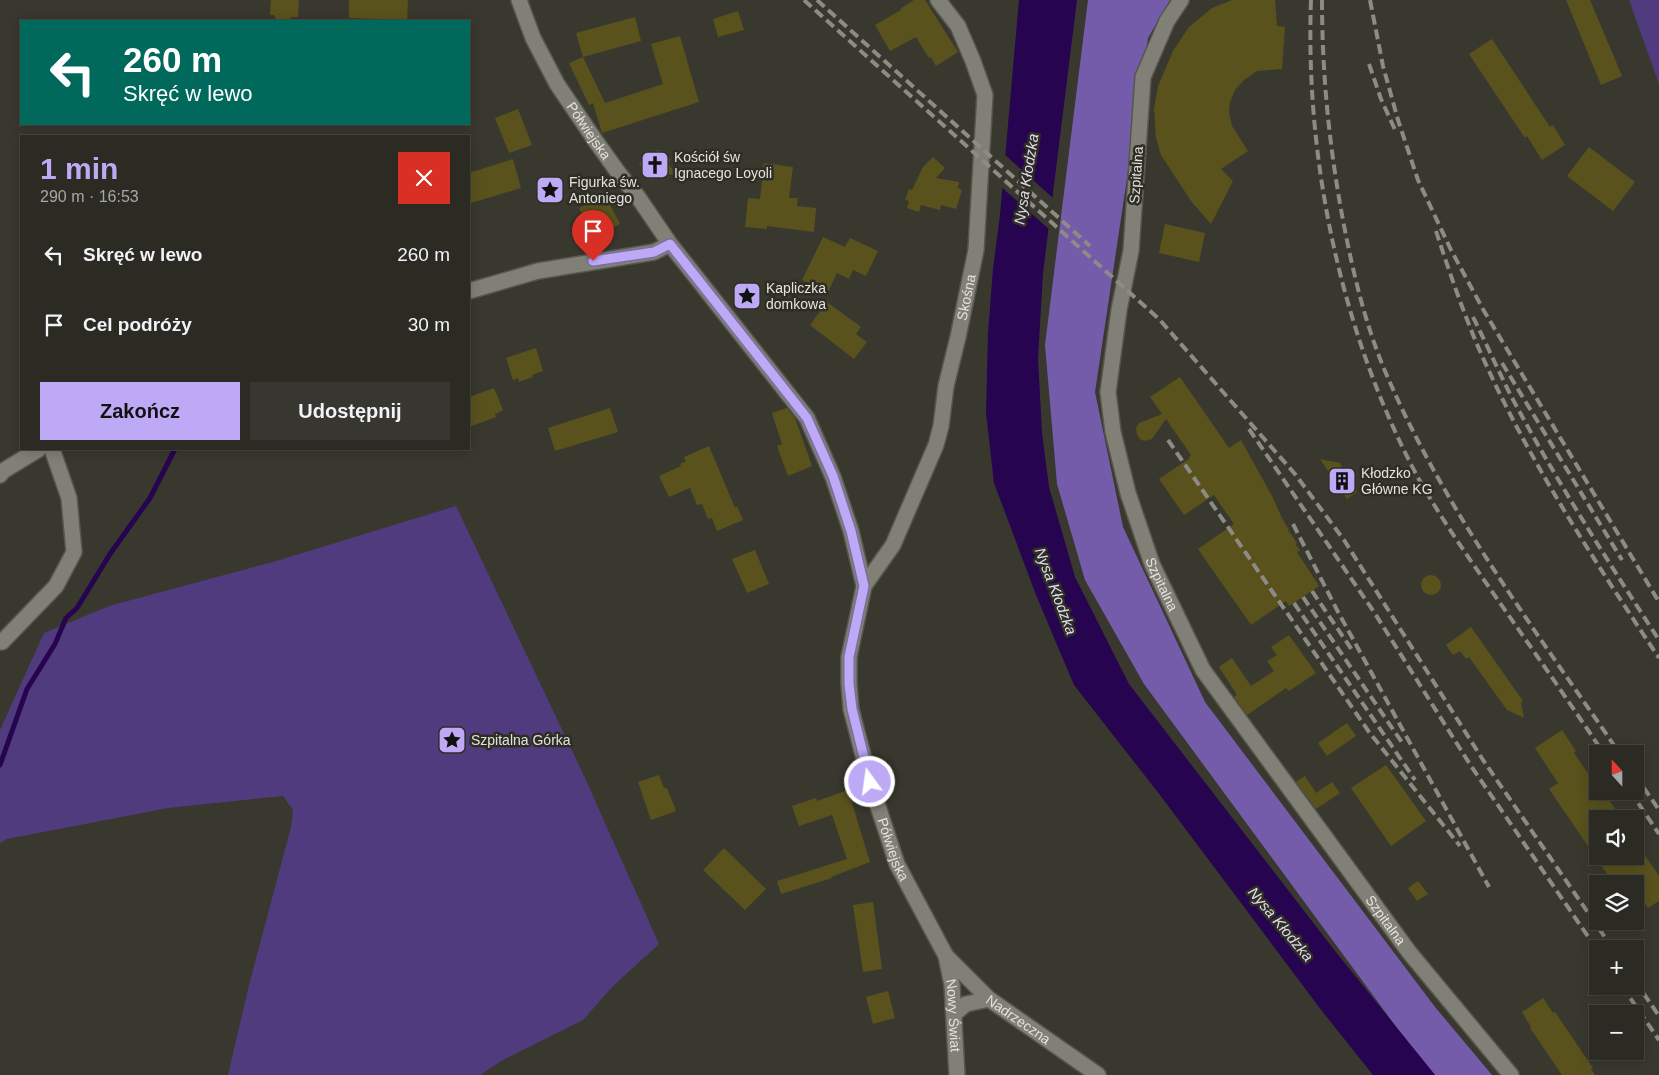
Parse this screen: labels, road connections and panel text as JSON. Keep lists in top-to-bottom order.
{
  "streets": {
    "street": [
      "Półwiejska",
      "Szpitalna",
      "Skośna",
      "Nowy Świat",
      "Nadrzeczna"
    ]
  },
  "crossings": [
    ["Półwiejska", "Skośna"],
    ["Półwiejska", "Nowy Świat"],
    ["Półwiejska", "Nadrzeczna"],
    ["Nowy Świat", "Nadrzeczna"]
  ],
  "water": ["Nysa Kłodzka"],
  "places": {
    "church": ["Kościół św Ignacego Loyoli"],
    "place": ["Figurka św. Antoniego", "Kapliczka domkowa", "Szpitalna Górka"],
    "building": ["Kłodzko Główne KG"]
  },
  "north": "top",
  "page": {
    "turn": ["260 m", "Skręć w lewo"],
    "heading": ["1 min", "290 m · 16:53"],
    "list": [
      {
        "name": "Skręć w lewo",
        "value": "260 m"
      },
      {
        "name": "Cel podróży",
        "value": "30 m"
      }
    ],
    "buttons": ["Zakończ", "Udostępnij"],
    "map_buttons": ["+", "−"]
  }
}
